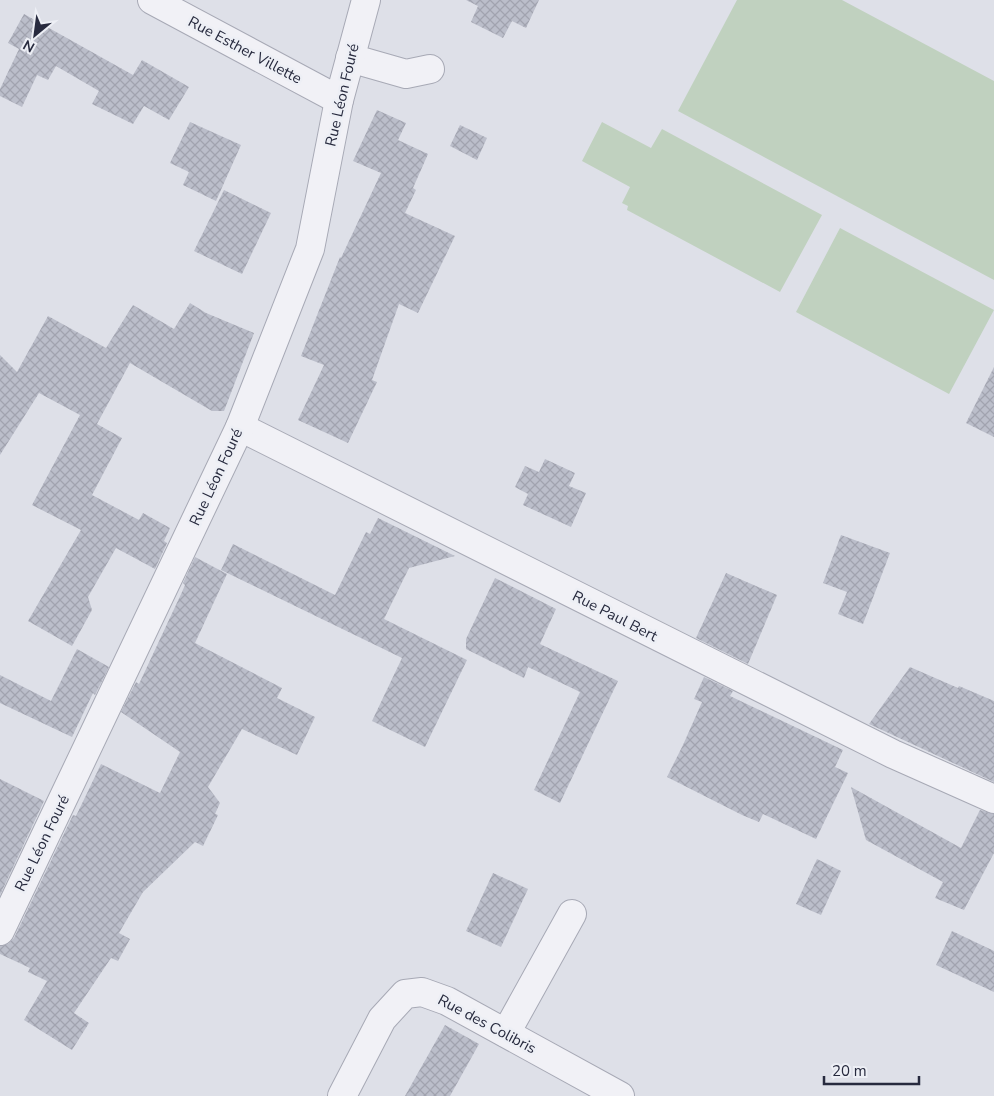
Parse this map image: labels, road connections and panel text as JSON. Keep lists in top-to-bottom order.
{
  "streets": {
    "street": [
      "Rue Esther Villette",
      "Rue Léon Fouré",
      "Rue Paul Bert",
      "Rue des Colibris"
    ]
  },
  "crossings": [
    ["Rue Esther Villette", "Rue Léon Fouré"],
    ["Rue Léon Fouré", "Rue Paul Bert"]
  ],
  "scale_bar": "20 m",
  "north": "bottom left"
}
